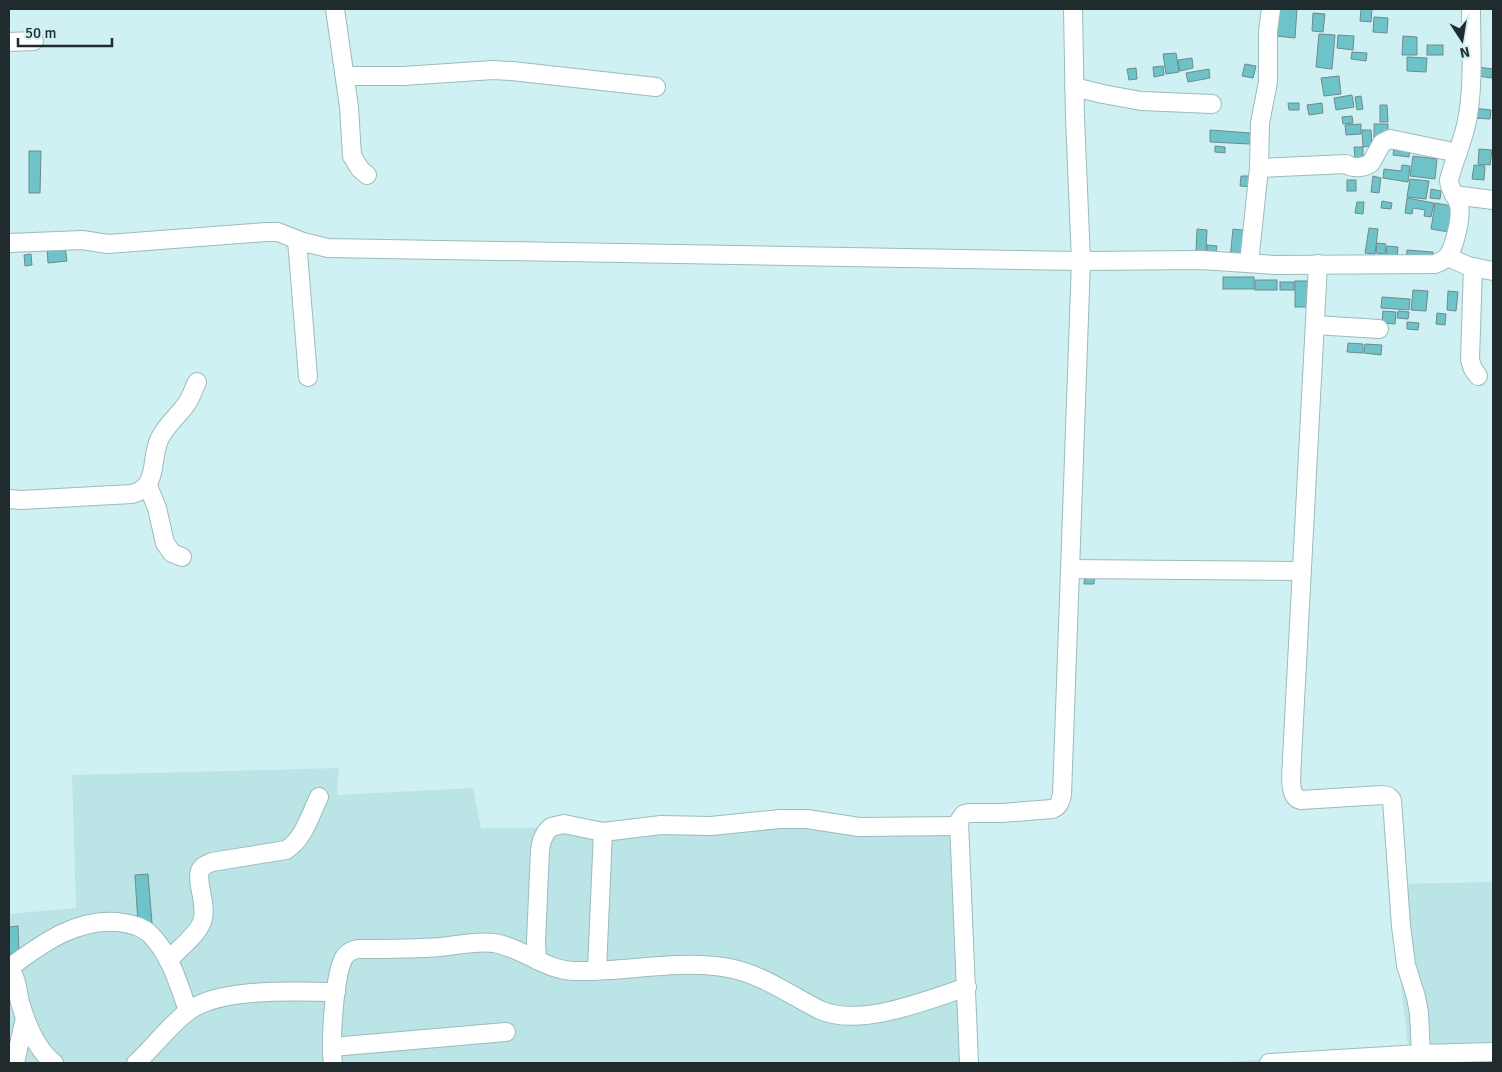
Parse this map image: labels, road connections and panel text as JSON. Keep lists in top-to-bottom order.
{
  "scale_bar": "50 m",
  "north": "bottom"
}
